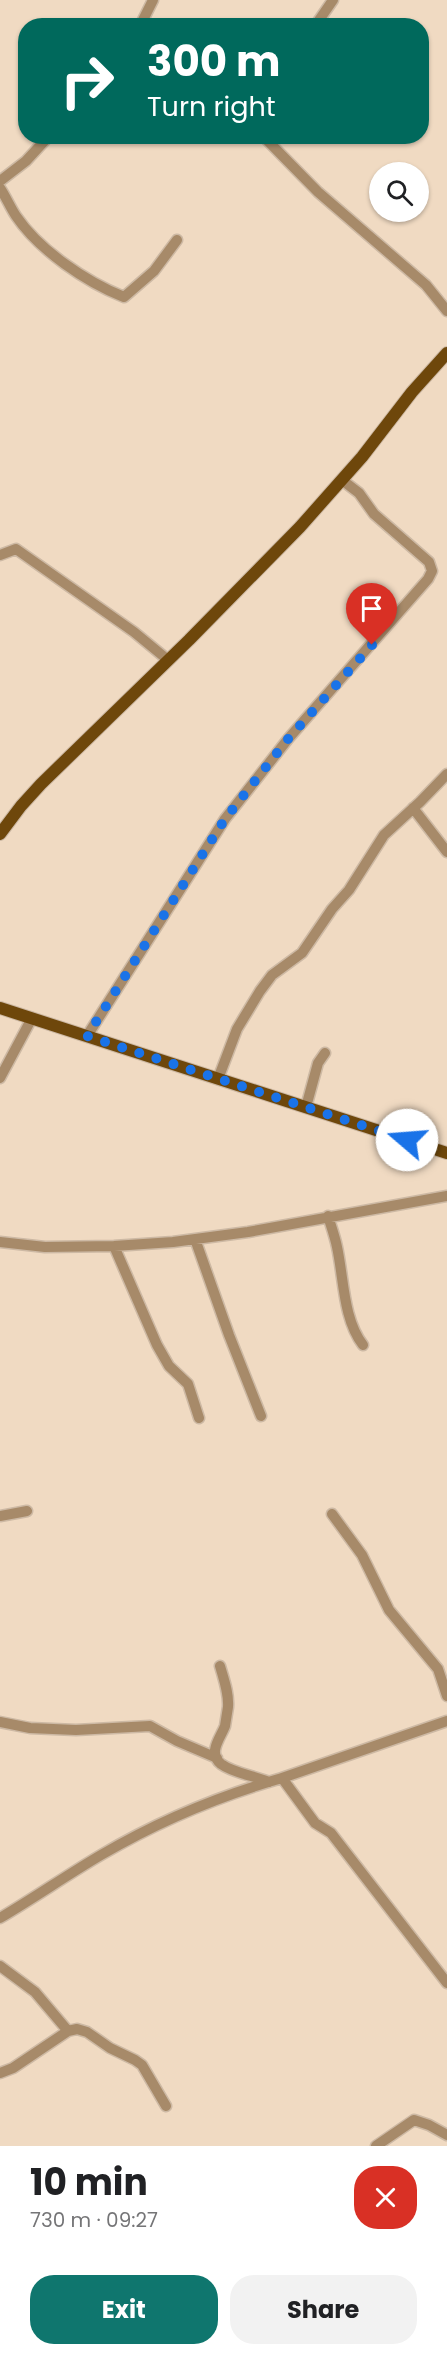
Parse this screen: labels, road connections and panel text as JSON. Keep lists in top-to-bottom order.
{
  "page": {
    "turn": ["300 m", "Turn right"],
    "heading": ["10 min", "730 m · 09:27"],
    "buttons": ["Exit", "Share"]
  }
}
